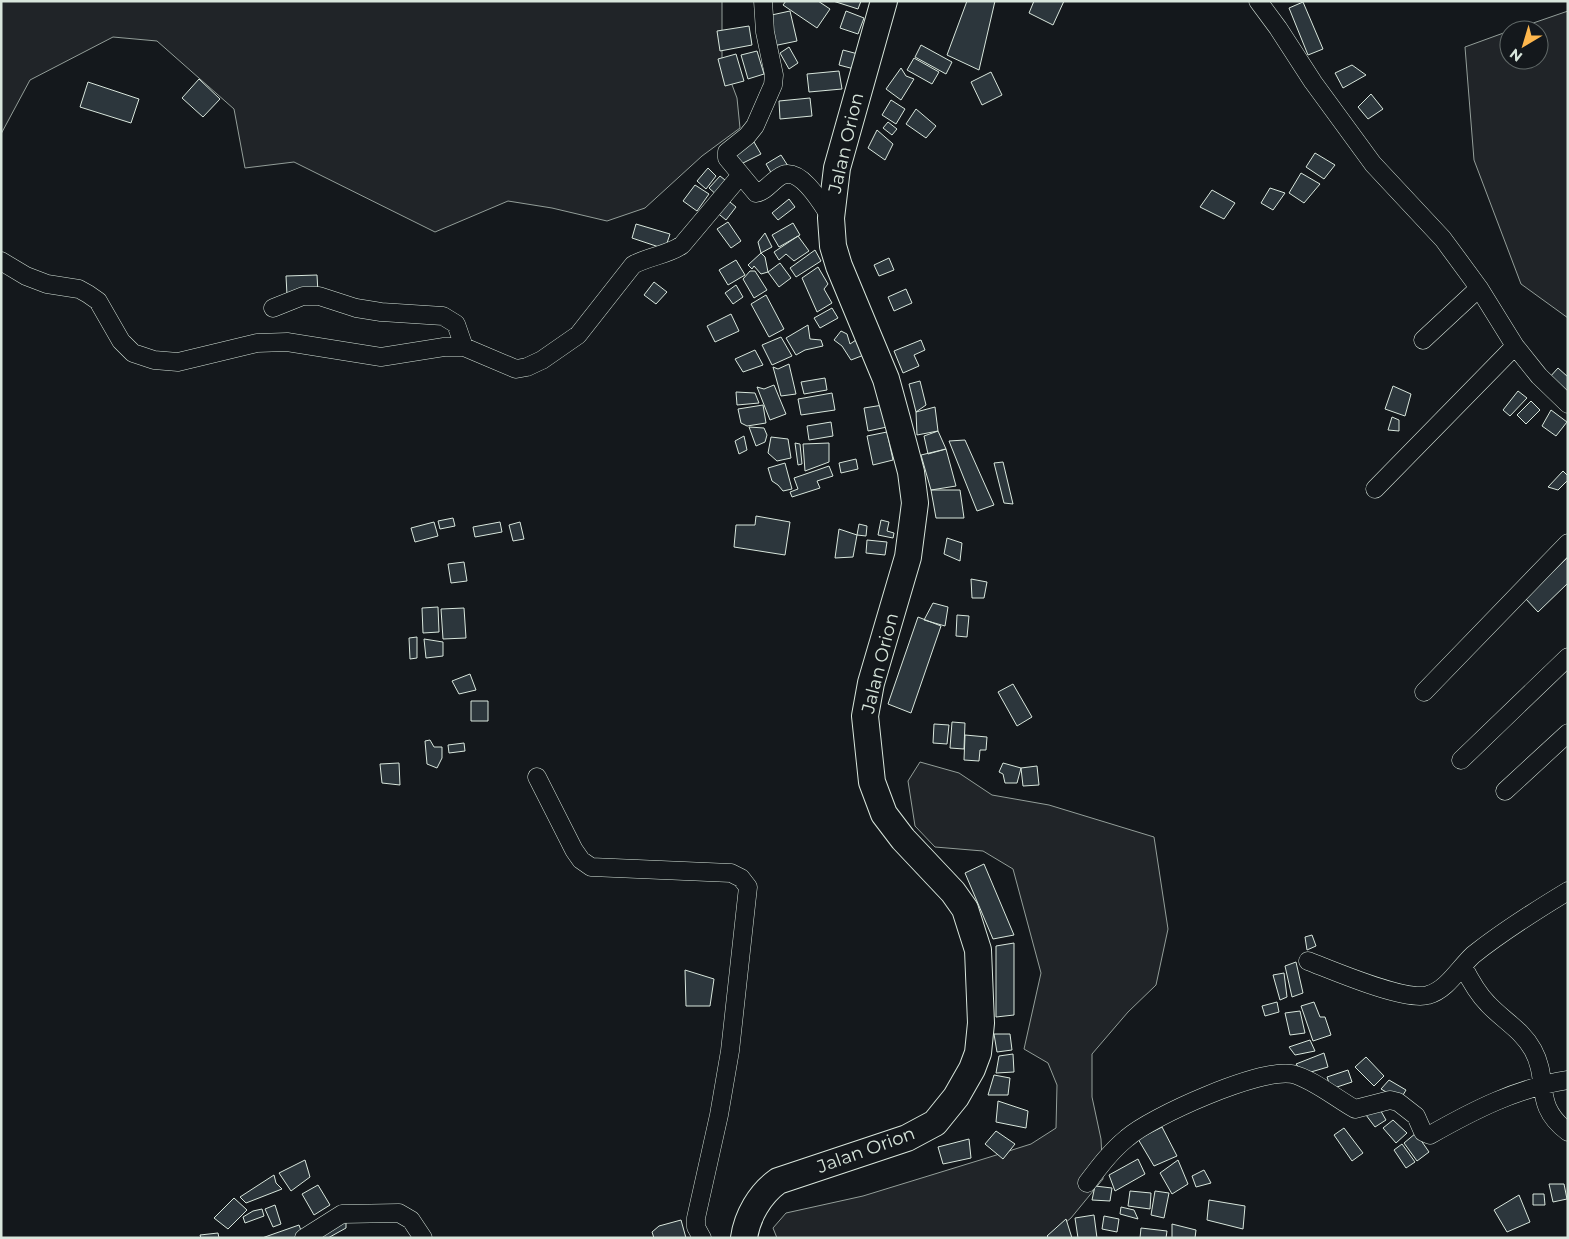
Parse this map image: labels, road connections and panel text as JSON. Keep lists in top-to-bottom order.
{
  "streets": {
    "highway": ["Jalan Orion"]
  },
  "north": "bottom left"
}
